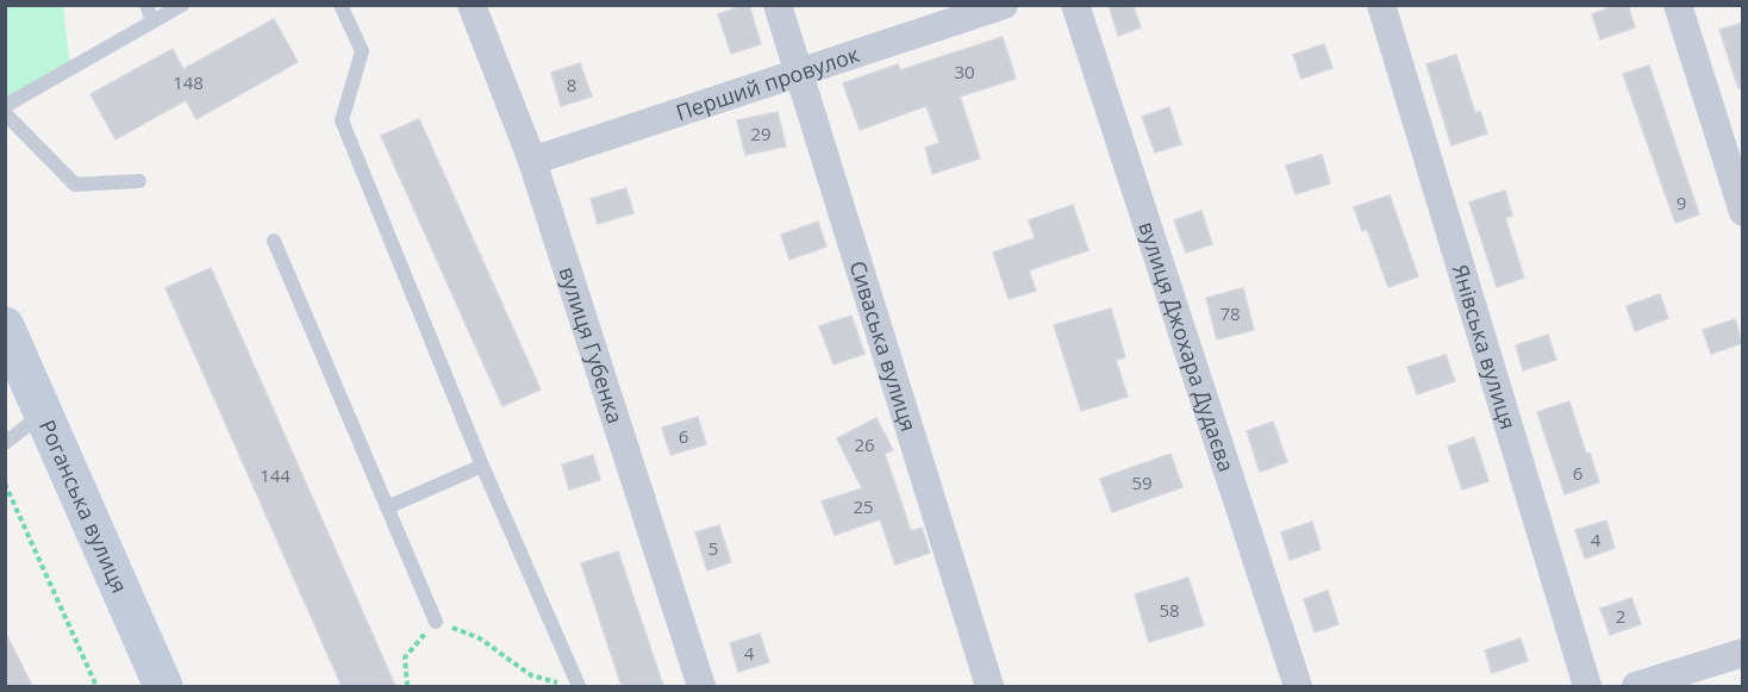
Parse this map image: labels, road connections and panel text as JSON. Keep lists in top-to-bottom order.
{
  "streets": {
    "main road": ["Роганська вулиця"],
    "street": [
      "Перший провулок",
      "вулиця Губенка",
      "Сиваська вулиця",
      "вулиця Джохара Дудаєва",
      "Янівська вулиця"
    ]
  },
  "crossings": [
    ["Перший провулок", "вулиця Губенка"],
    ["Перший провулок", "Сиваська вулиця"]
  ],
  "house_numbers": [
    "30",
    "148",
    "8",
    "29",
    "9",
    "78",
    "6",
    "26",
    "6",
    "144",
    "59",
    "25",
    "4",
    "5",
    "58",
    "2",
    "4"
  ]
}
